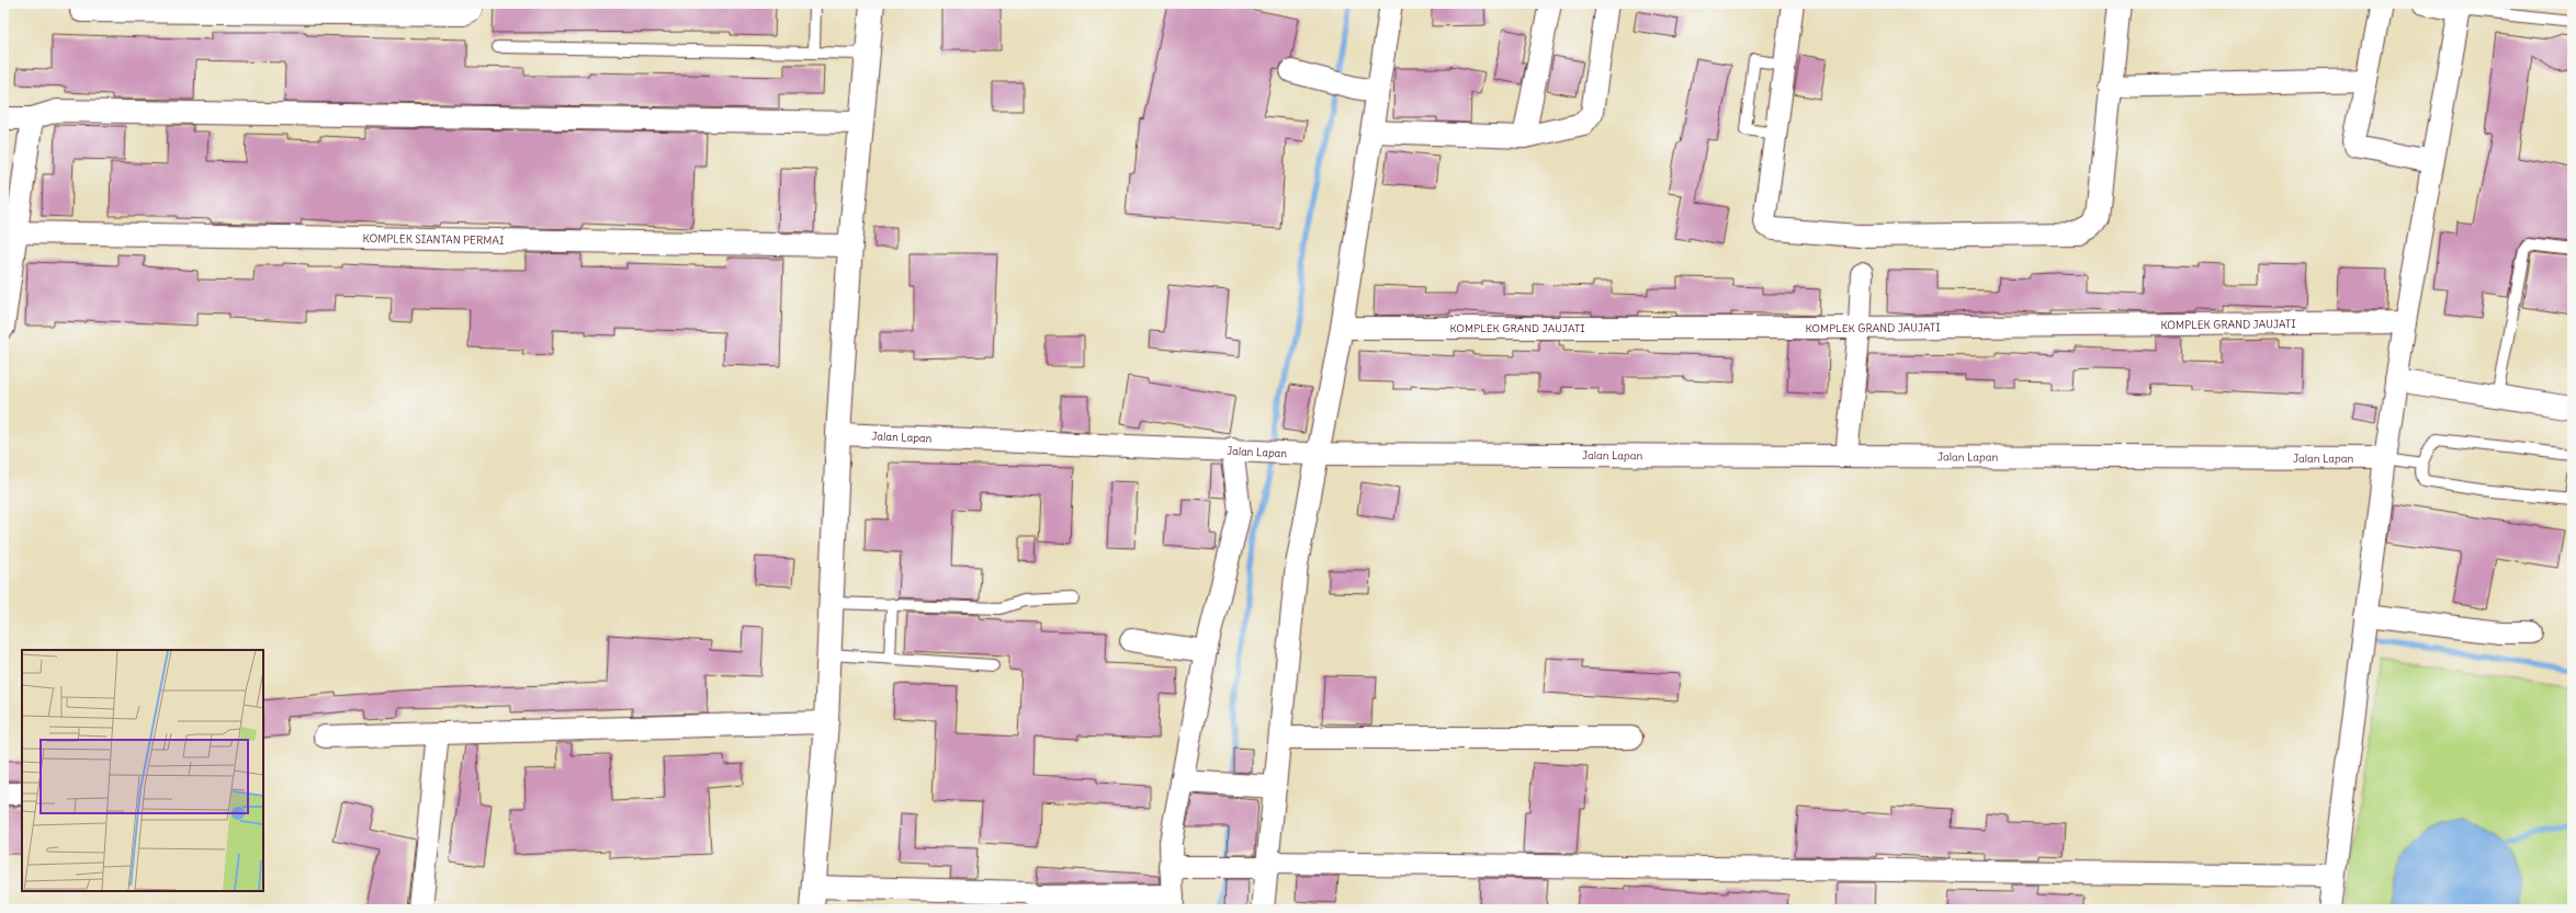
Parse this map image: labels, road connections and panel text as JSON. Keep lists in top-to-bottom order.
{
  "streets": {
    "street": ["KOMPLEK SIANTAN PERMAI", "KOMPLEK GRAND JAUJATI", "Jalan Lapan"]
  }
}
